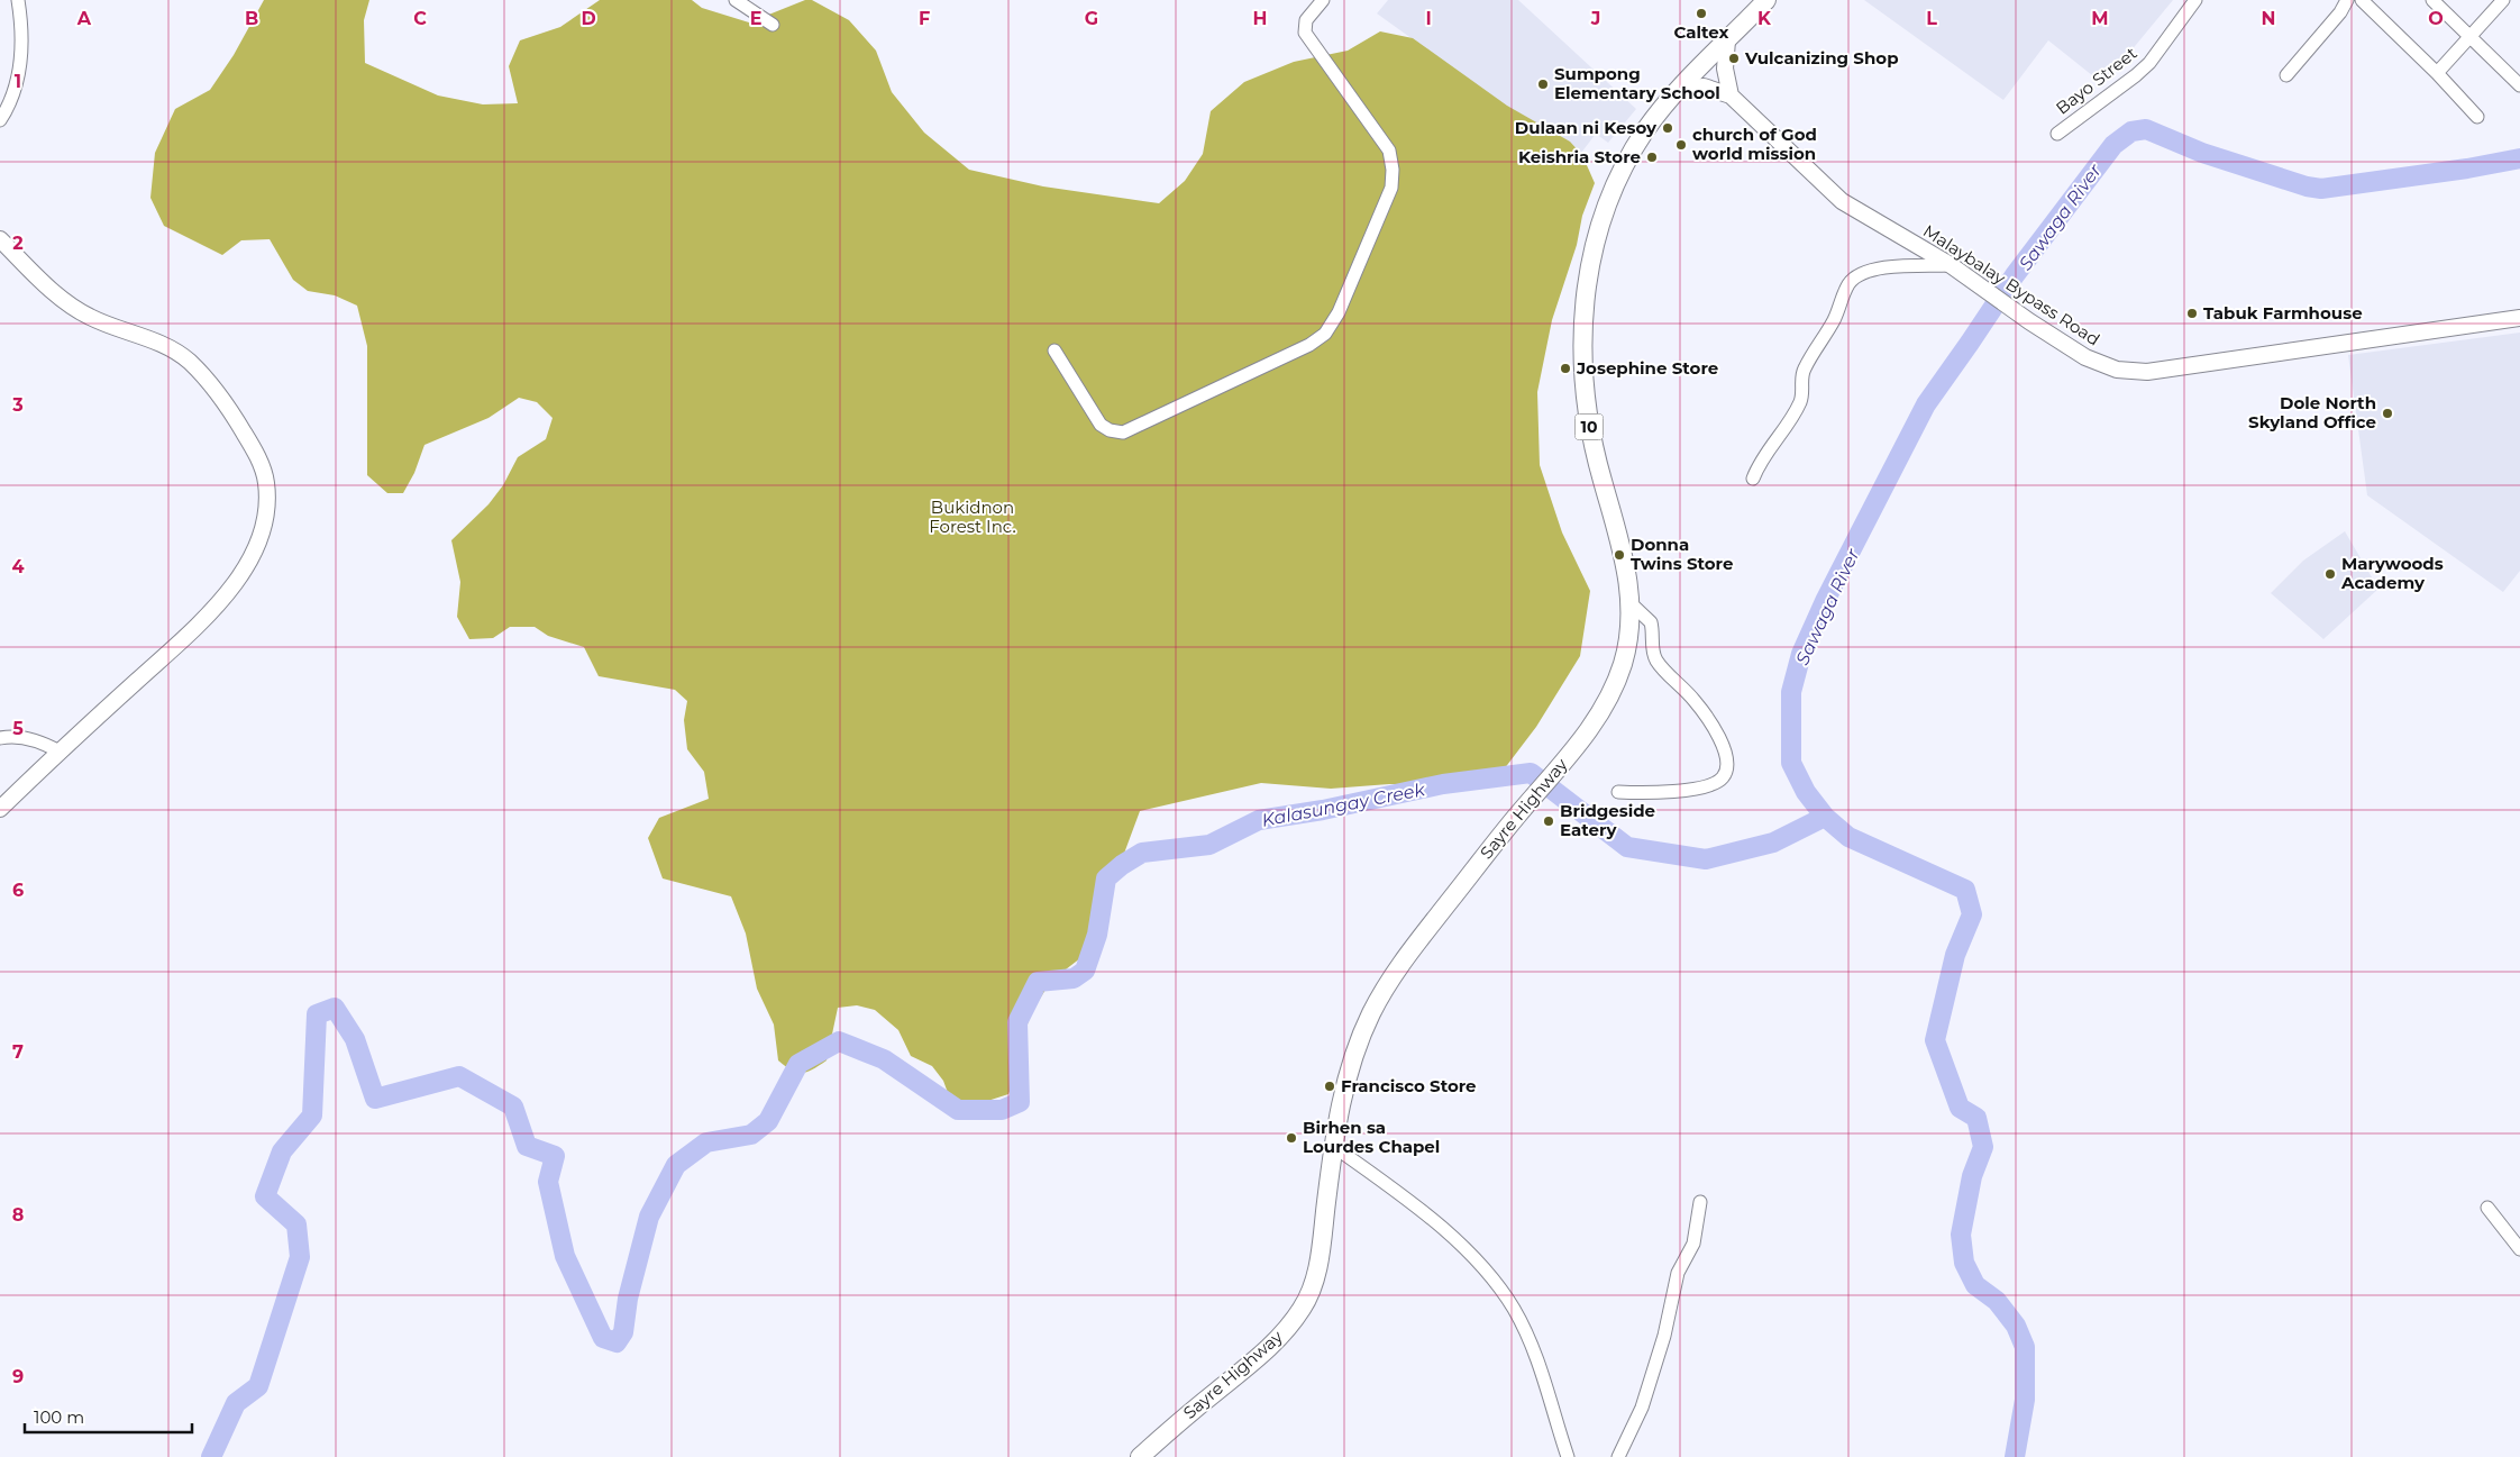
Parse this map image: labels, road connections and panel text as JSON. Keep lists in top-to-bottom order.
{
  "streets": {
    "highway": ["10", "Sayre Highway"],
    "main road": ["Malaybalay Bypass Road"],
    "street": ["Bayo Street"]
  },
  "crossings": [
    ["Malaybalay Bypass Road", "10"],
    ["Malaybalay Bypass Road", "Sayre Highway"],
    ["10", "Sayre Highway"]
  ],
  "water": ["Sawaga River", "Kalasungay Creek"],
  "parks": ["Bukidnon Forest Inc."],
  "places": [
    "Caltex",
    "Vulcanizing Shop",
    "Sumpong Elementary School",
    "Dulaan ni Kesoy",
    "church of God world mission",
    "Keishria Store",
    "Tabuk Farmhouse",
    "Josephine Store",
    "Dole North Skyland Office",
    "Donna Twins Store",
    "Marywoods Academy",
    "Bridgeside Eatery",
    "Francisco Store",
    "Birhen sa Lourdes Chapel"
  ],
  "scale_bar": "100 m",
  "grid": {
    "columns": [
      "A",
      "B",
      "C",
      "D",
      "E",
      "F",
      "G",
      "H",
      "I",
      "J",
      "K",
      "L",
      "M",
      "N",
      "O"
    ],
    "rows": [
      "1",
      "2",
      "3",
      "4",
      "5",
      "6",
      "7",
      "8",
      "9"
    ]
  }
}
